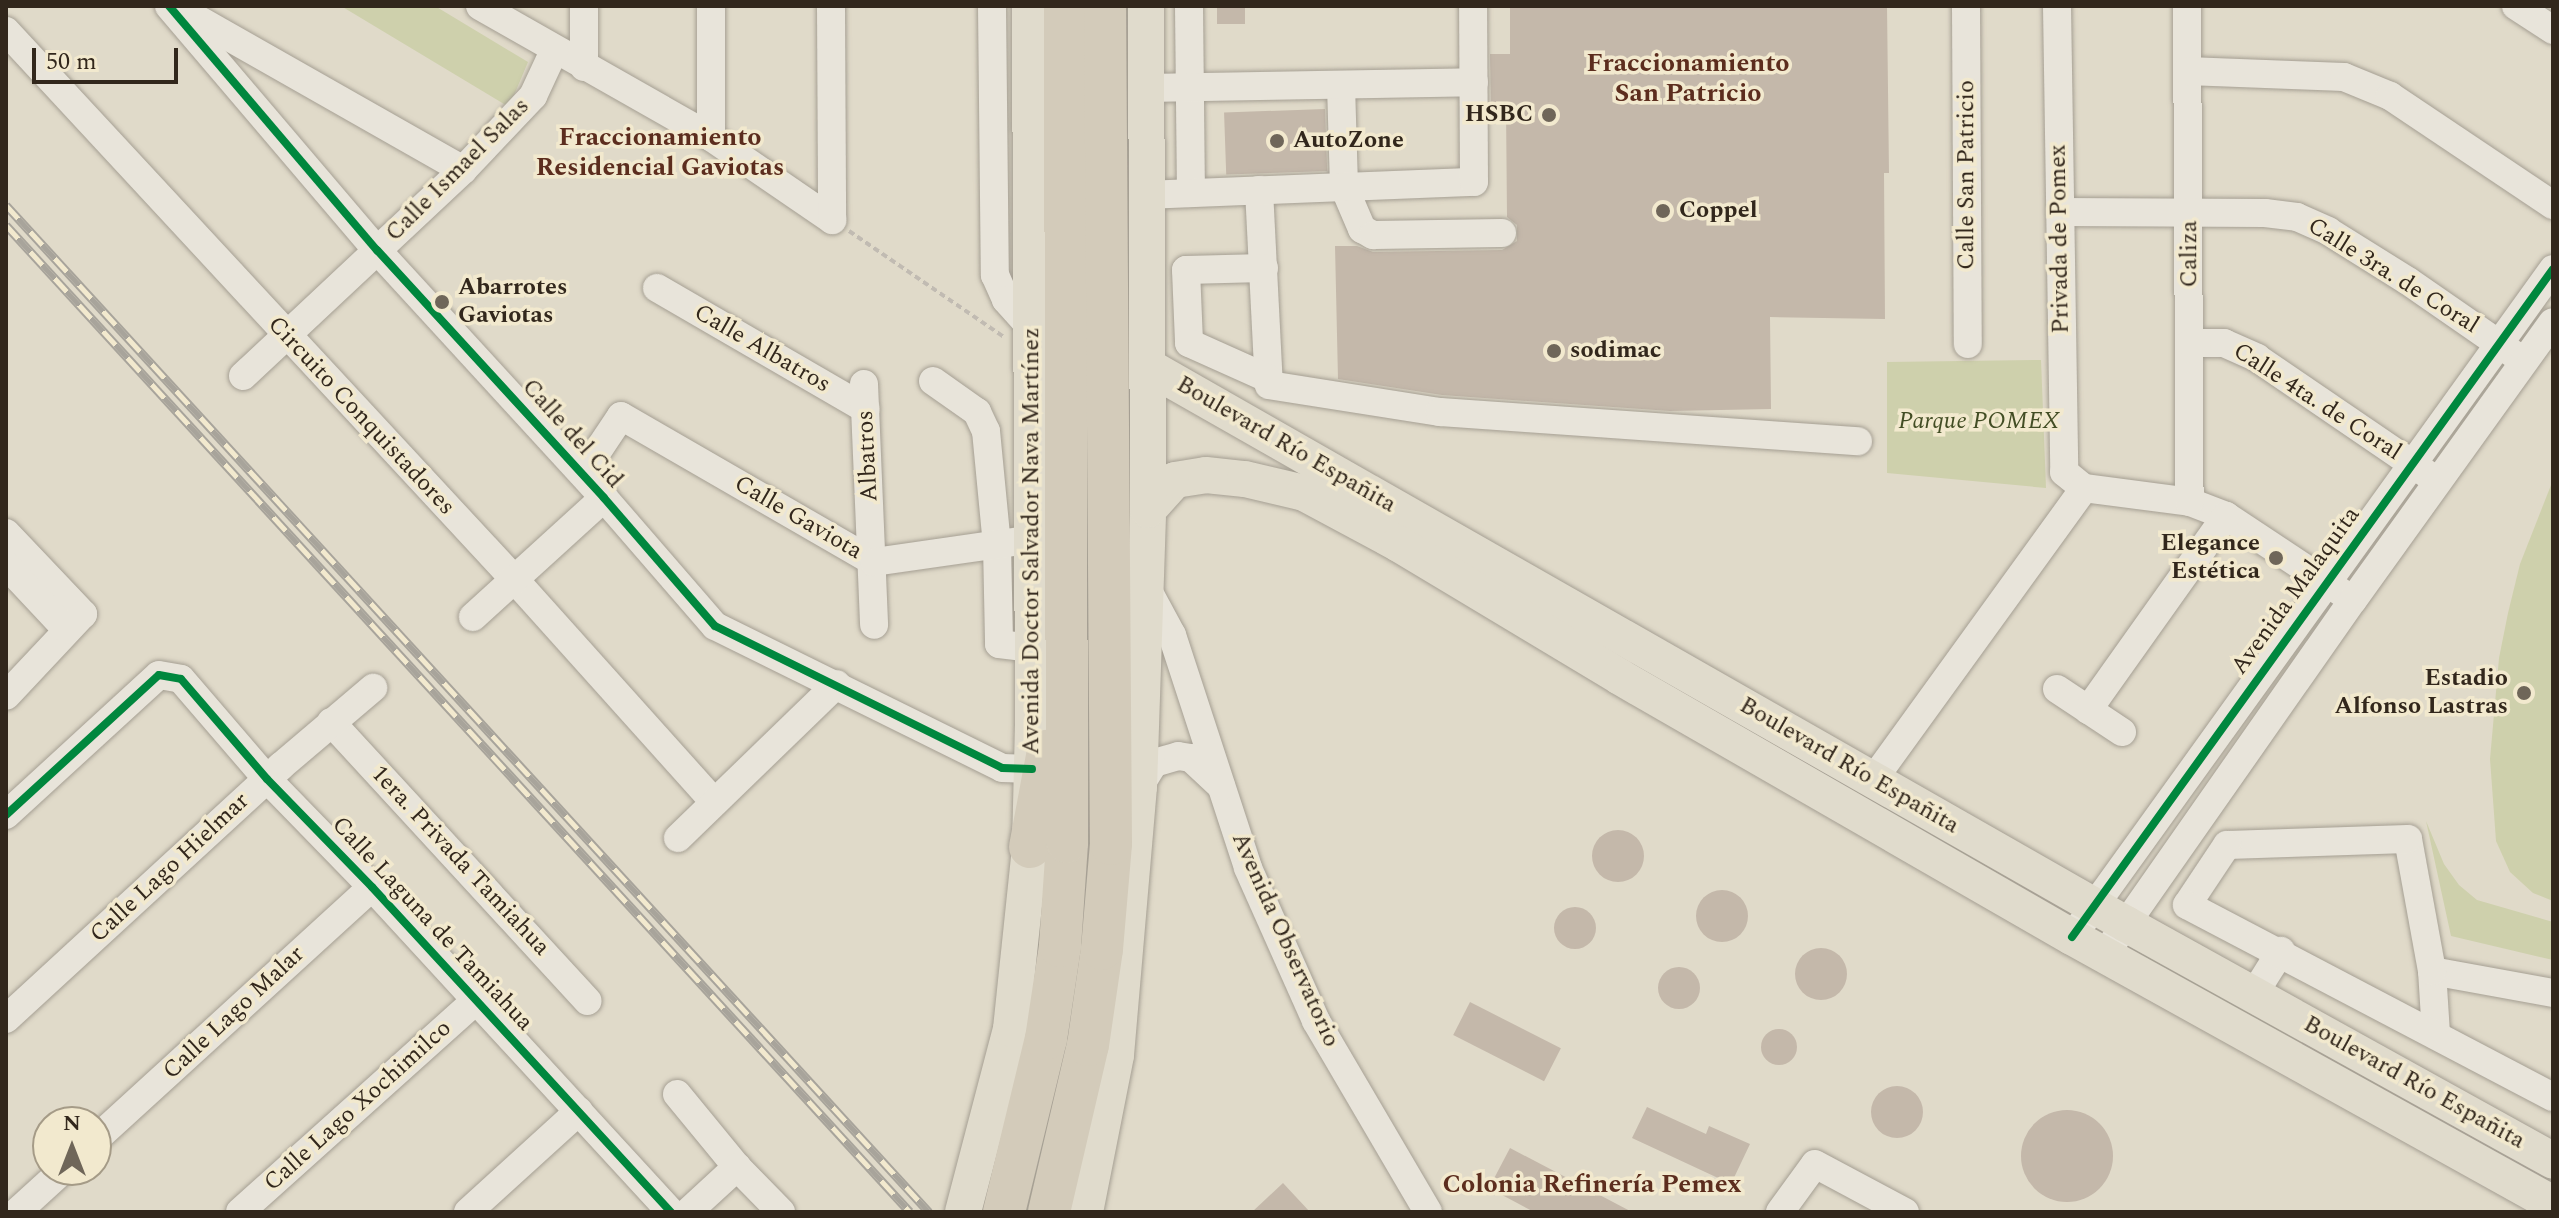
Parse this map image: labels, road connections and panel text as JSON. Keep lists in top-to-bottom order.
{
  "streets": {
    "highway": ["Avenida Doctor Salvador Nava Martínez"],
    "main road": ["Boulevard Río Españita"],
    "street": [
      "Calle Ismael Salas",
      "Calle San Patricio",
      "Privada de Pomex",
      "Caliza",
      "Calle 3ra. de Coral",
      "Calle Albatros",
      "Calle 4ta. de Coral",
      "Circuito Conquistadores",
      "Calle del Cid",
      "Albatros",
      "Calle Gaviota",
      "Avenida Malaquita",
      "1era. Privada Tamiahua",
      "Calle Lago Hielmar",
      "Calle Laguna de Tamiahua",
      "Avenida Observatorio",
      "Calle Lago Malar",
      "Calle Lago Xochimilco"
    ]
  },
  "crossings": [
    ["Calle Ismael Salas", "Circuito Conquistadores"],
    ["Calle Ismael Salas", "Calle del Cid"],
    ["Privada de Pomex", "Calle 3ra. de Coral"],
    ["Caliza", "Calle 3ra. de Coral"],
    ["Caliza", "Calle 4ta. de Coral"],
    ["Calle 3ra. de Coral", "Avenida Malaquita"],
    ["Calle Albatros", "Albatros"],
    ["Calle 4ta. de Coral", "Avenida Malaquita"],
    ["Calle del Cid", "Avenida Doctor Salvador Nava Martínez"],
    ["Boulevard Río Españita", "Avenida Malaquita"],
    ["Albatros", "Calle Gaviota"],
    ["Calle Gaviota", "Avenida Doctor Salvador Nava Martínez"],
    ["1era. Privada Tamiahua", "Calle Lago Hielmar"],
    ["Calle Lago Hielmar", "Calle Laguna de Tamiahua"],
    ["Calle Laguna de Tamiahua", "Calle Lago Malar"],
    ["Calle Laguna de Tamiahua", "Calle Lago Xochimilco"]
  ],
  "districts": ["Fraccionamiento San Patricio", "Fraccionamiento Residencial Gaviotas", "Colonia Refinería Pemex"],
  "parks": ["Parque POMEX"],
  "places": [
    "HSBC",
    "AutoZone",
    "Coppel",
    "Abarrotes Gaviotas",
    "sodimac",
    "Elegance Estética",
    "Estadio Alfonso Lastras"
  ],
  "scale_bar": "50 m",
  "north": "top"
}
